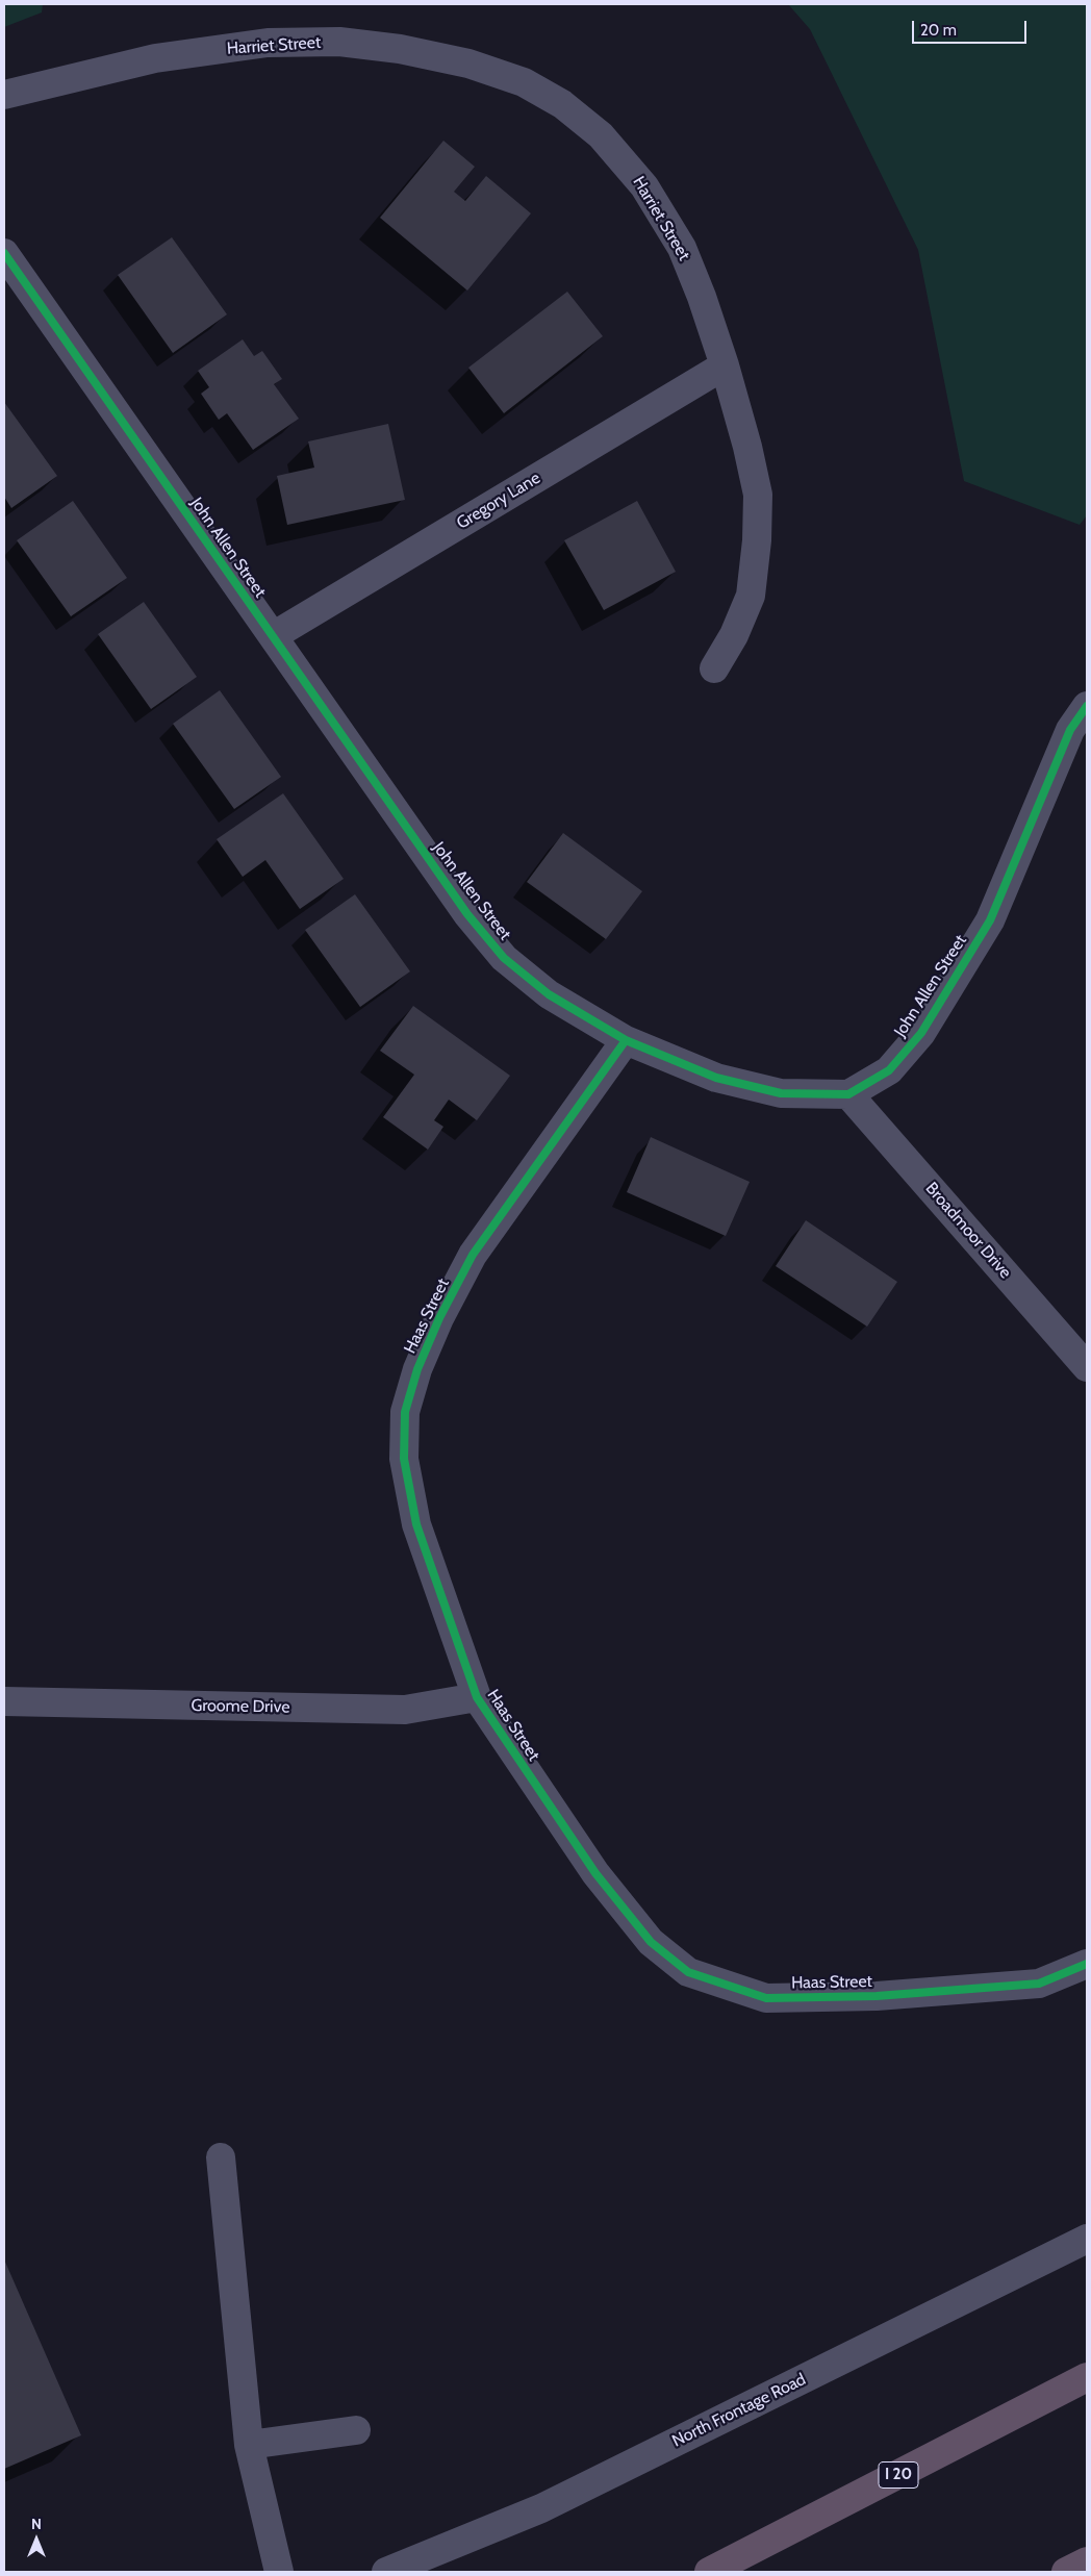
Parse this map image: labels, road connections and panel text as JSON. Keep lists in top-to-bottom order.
{
  "streets": {
    "highway": ["I 20"],
    "street": [
      "Harriet Street",
      "Gregory Lane",
      "John Allen Street",
      "Broadmoor Drive",
      "Haas Street",
      "Groome Drive",
      "North Frontage Road"
    ]
  },
  "crossings": [
    ["Harriet Street", "Gregory Lane"],
    ["Gregory Lane", "John Allen Street"],
    ["John Allen Street", "Broadmoor Drive"],
    ["John Allen Street", "Haas Street"],
    ["Haas Street", "Groome Drive"]
  ],
  "scale_bar": "20 m",
  "north": "top"
}
